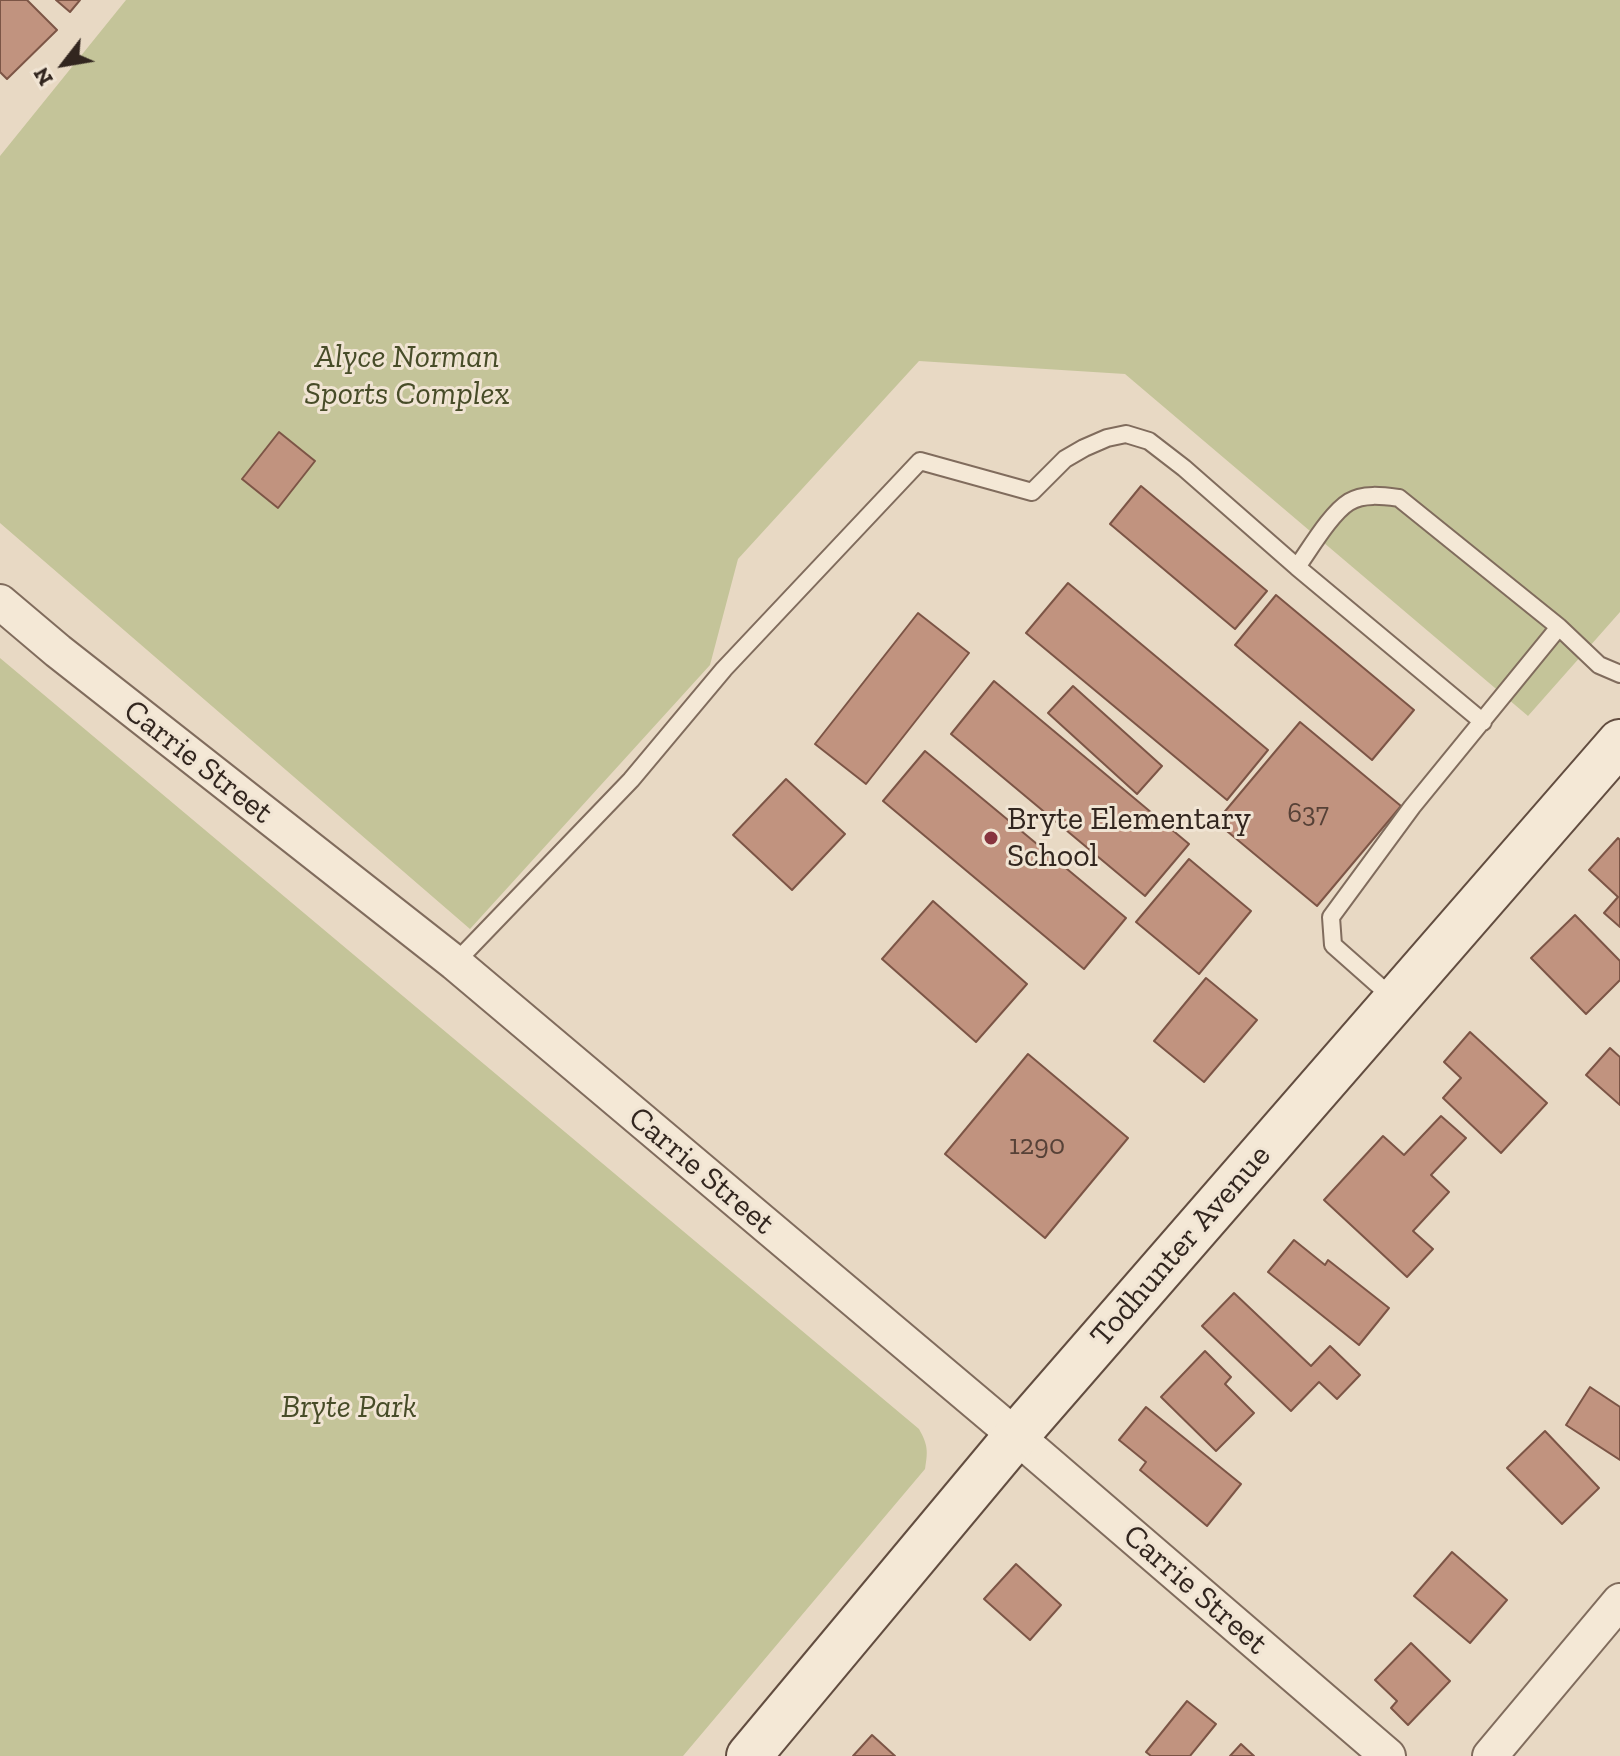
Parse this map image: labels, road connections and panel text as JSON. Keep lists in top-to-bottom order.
{
  "streets": {
    "street": ["Carrie Street", "Todhunter Avenue"]
  },
  "crossings": [
    ["Carrie Street", "Todhunter Avenue"]
  ],
  "parks": ["Alyce Norman Sports Complex", "Bryte Park"],
  "places": ["Bryte Elementary School"],
  "house_numbers": ["637", "1290"],
  "north": "bottom left"
}
